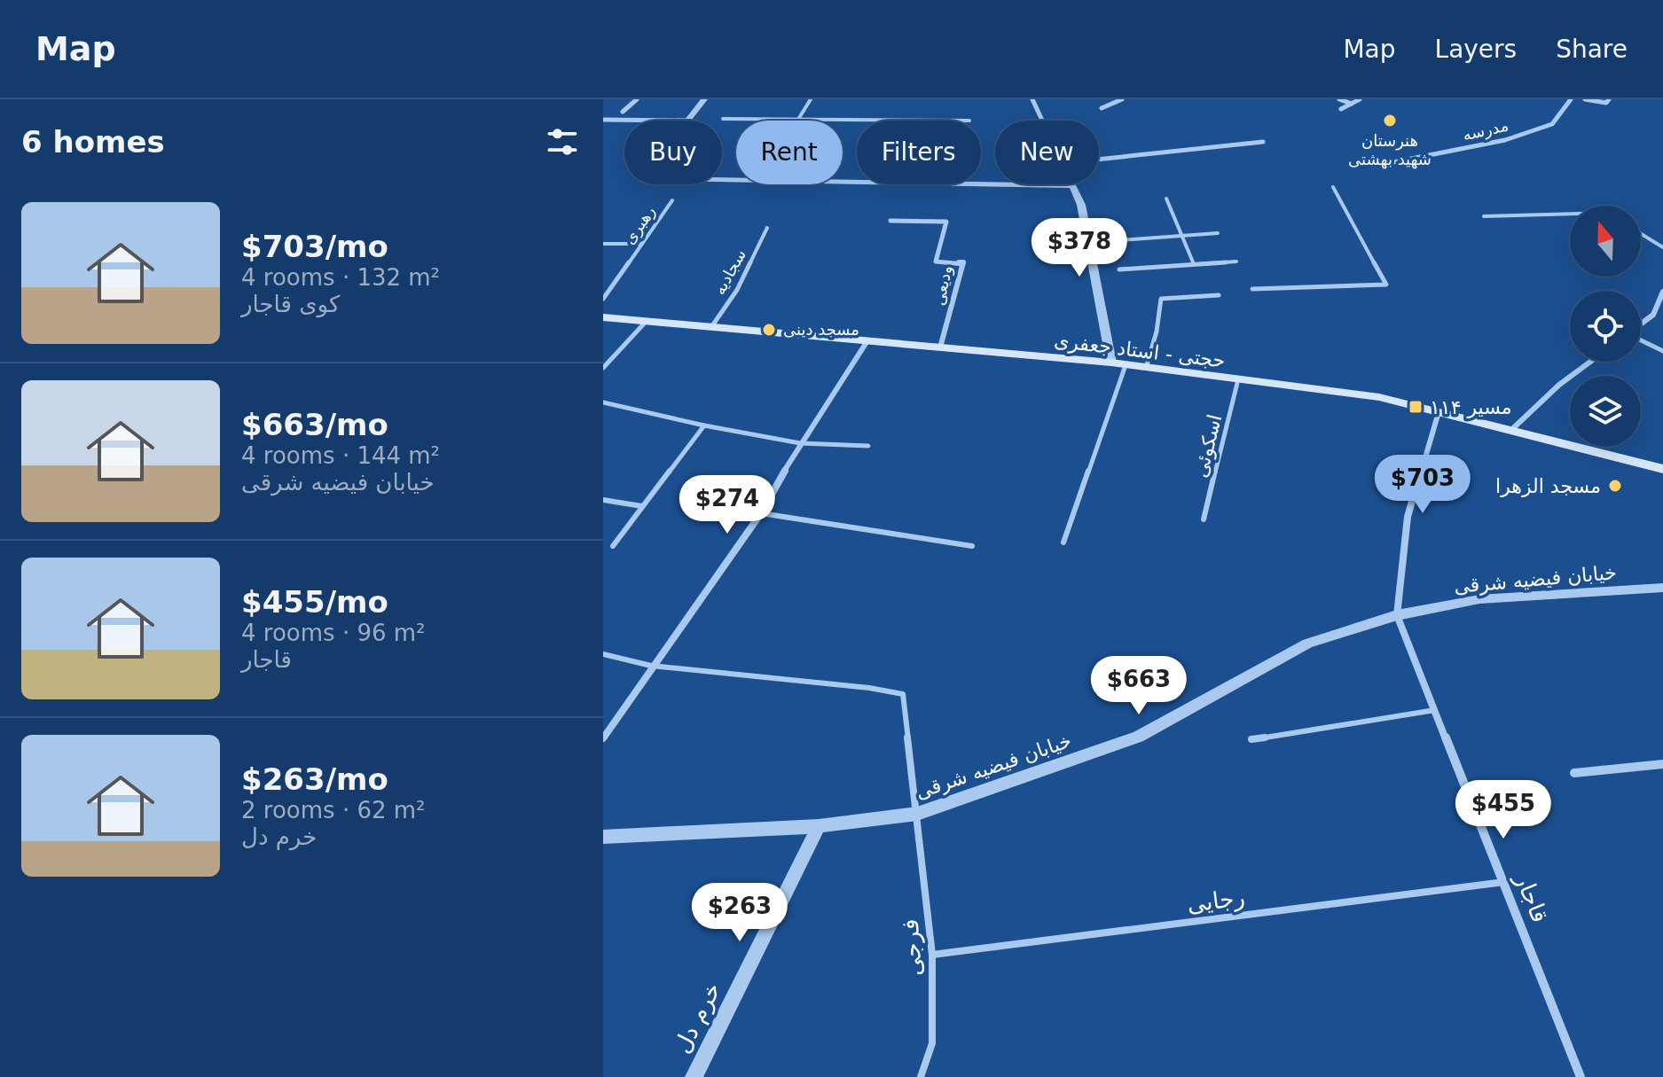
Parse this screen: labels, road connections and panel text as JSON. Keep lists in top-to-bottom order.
{
  "streets": {
    "main road": ["حجتی - استاد جعفری"],
    "street": [
      "مدرسه",
      "ودیعی",
      "خیابان فیضیه شرقی",
      "قاجار",
      "خرم دل"
    ],
    "lane": [
      "رهبری",
      "سجادیه",
      "اسکوئی",
      "رجایی",
      "فرجی"
    ]
  },
  "crossings": [
    ["سجادیه", "حجتی - استاد جعفری"],
    ["ودیعی", "حجتی - استاد جعفری"],
    ["حجتی - استاد جعفری", "اسکوئی"],
    ["خیابان فیضیه شرقی", "قاجار"],
    ["خیابان فیضیه شرقی", "فرجی"],
    ["خیابان فیضیه شرقی", "خرم دل"],
    ["قاجار", "رجایی"],
    ["رجایی", "فرجی"]
  ],
  "places": {
    "other": ["هنرستان شهید بهشتی", "مسجد دینی", "مسجد الزهرا"],
    "transit": ["مسیر ۱۱۴"]
  },
  "north": "top",
  "page": {
    "header": "Map",
    "nav": ["Map", "Layers", "Share"],
    "heading": "6 homes",
    "chip": [
      "Buy",
      "Rent",
      "Filters",
      "New"
    ],
    "list": [
      {
        "name": "$703/mo",
        "note": "4 rooms · 132 m² · کوی قاجار"
      },
      {
        "name": "$663/mo",
        "note": "4 rooms · 144 m² · خیابان فیضیه شرقی"
      },
      {
        "name": "$455/mo",
        "note": "4 rooms · 96 m² · قاجار"
      },
      {
        "name": "$263/mo",
        "note": "2 rooms · 62 m² · خرم دل"
      }
    ],
    "price": [
      "$378",
      "$703",
      "$274",
      "$663",
      "$455",
      "$263"
    ]
  }
}
